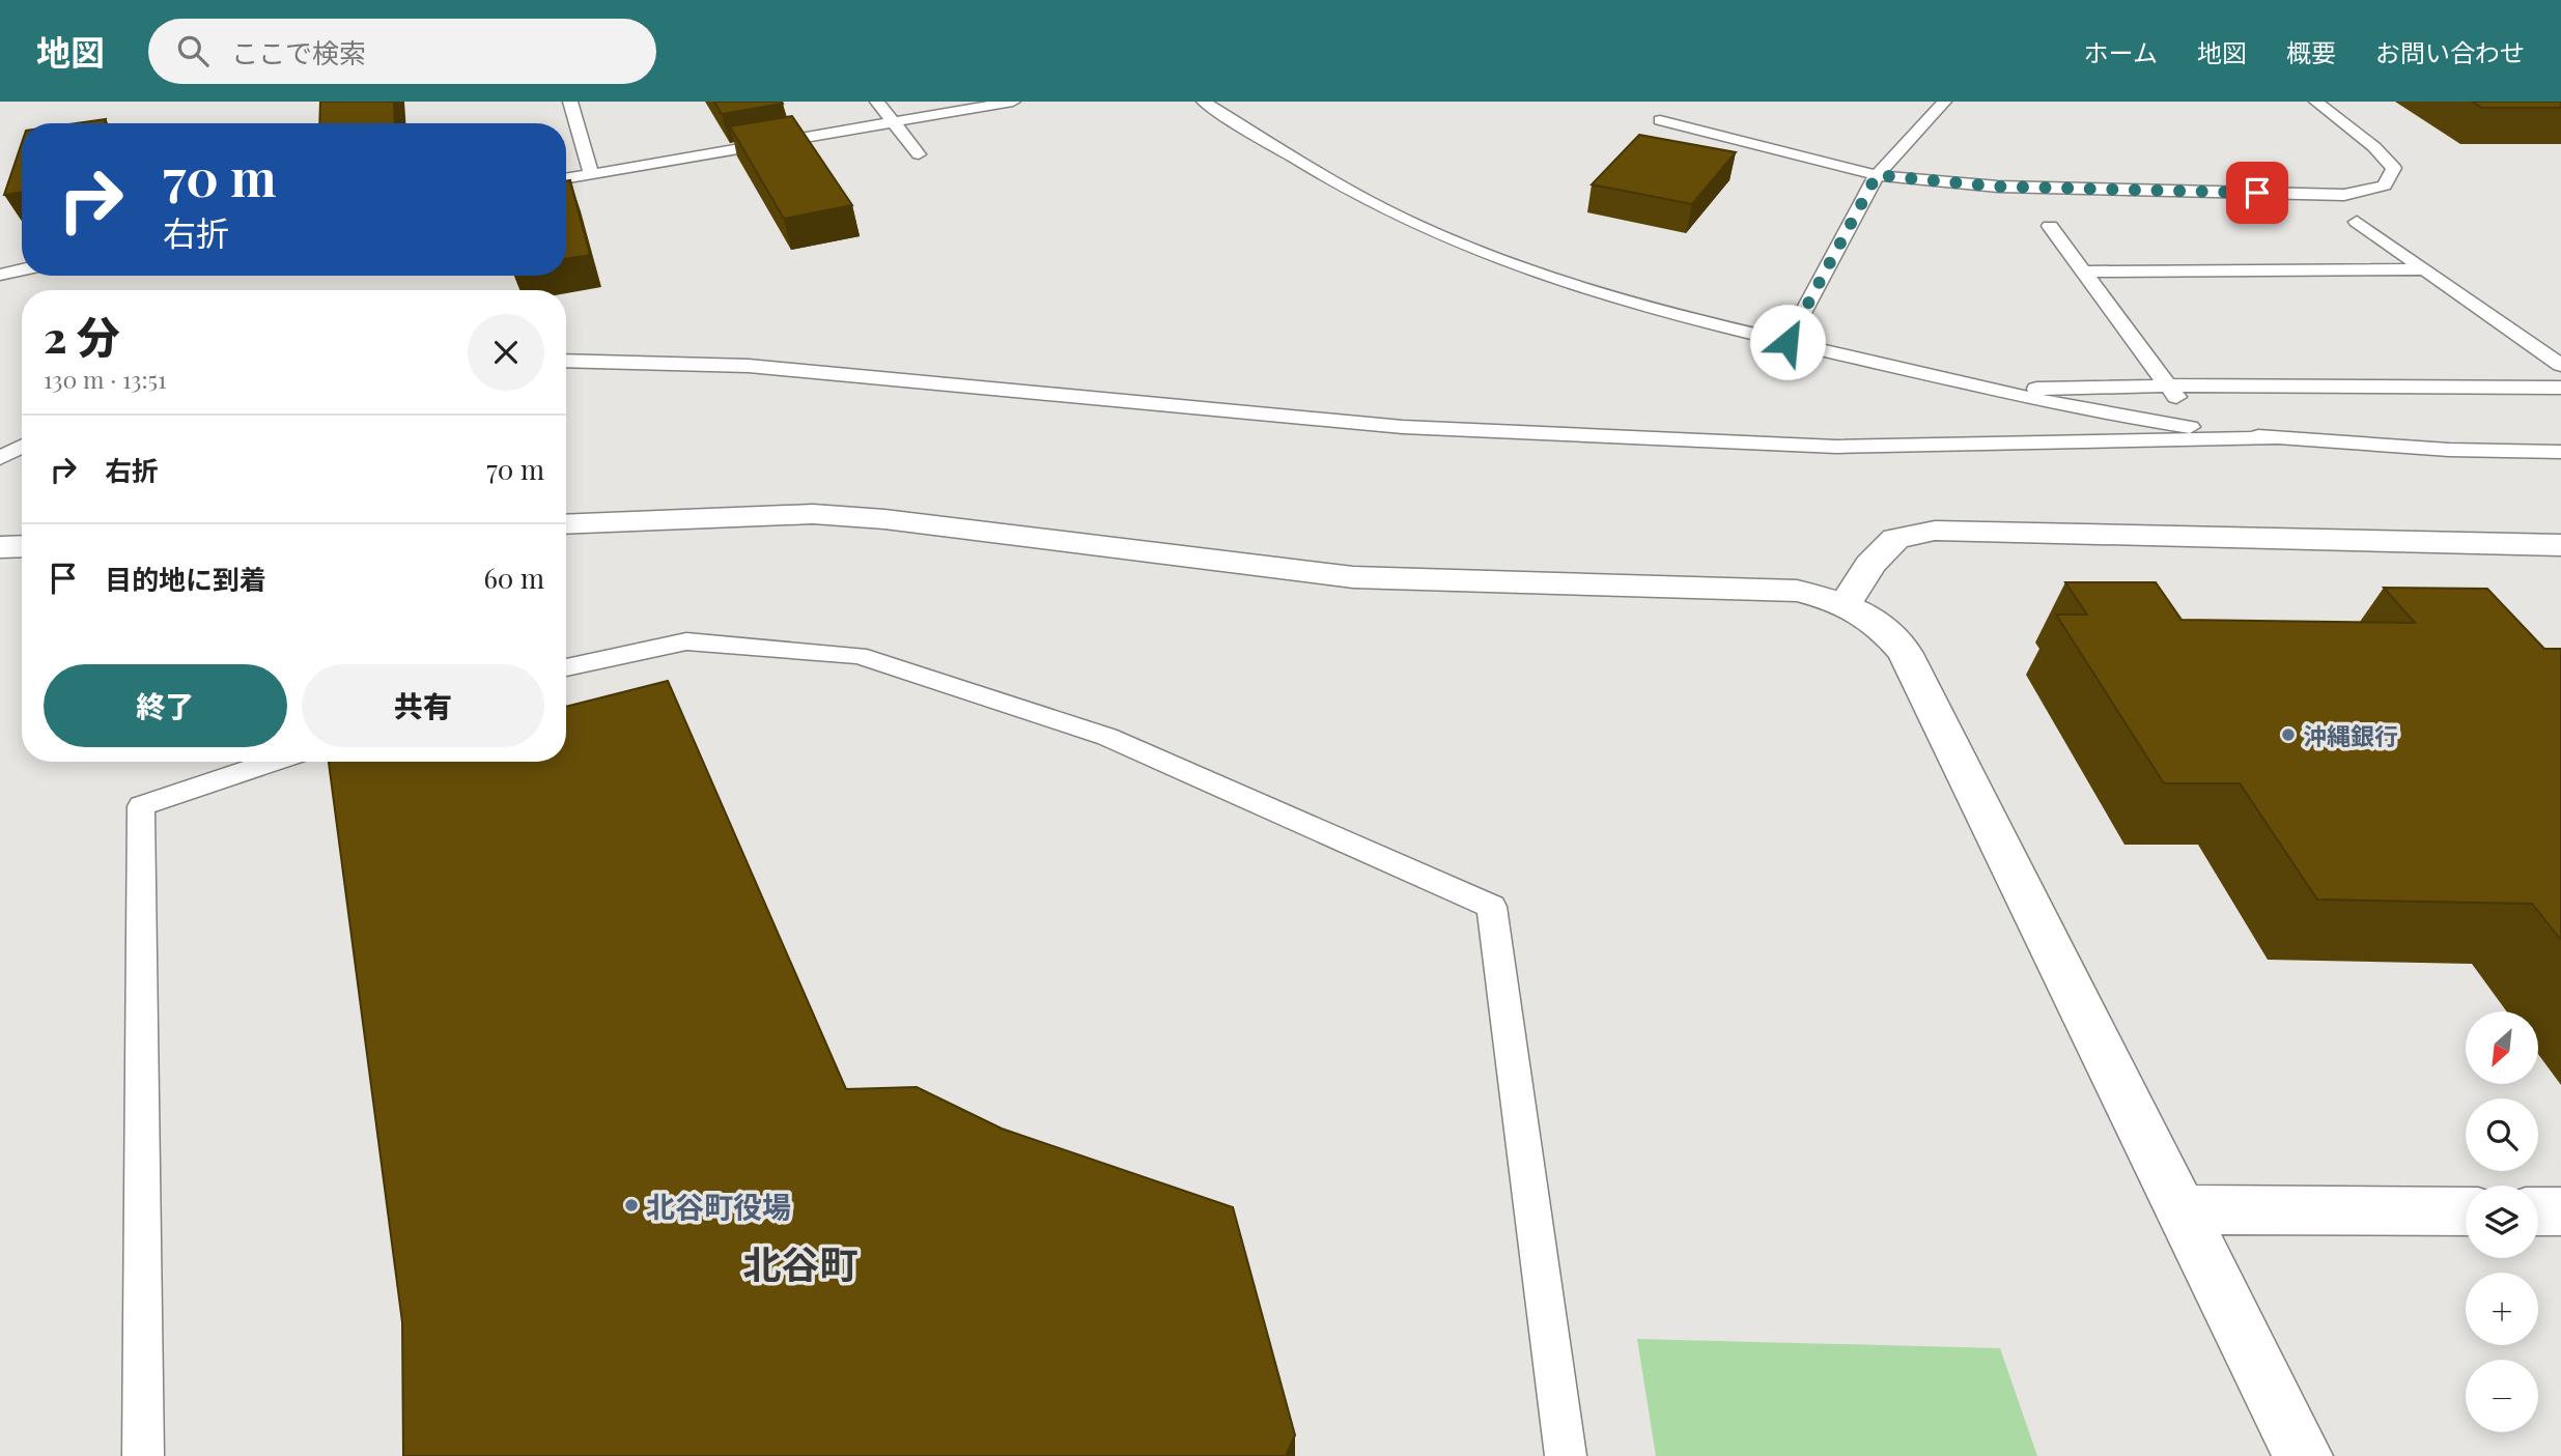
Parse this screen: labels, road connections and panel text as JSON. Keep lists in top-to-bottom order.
{
  "districts": ["北谷町"],
  "places": ["沖縄銀行", "北谷町役場"],
  "north": "bottom left",
  "page": {
    "header": "地図",
    "search": "ここで検索",
    "nav": [
      "ホーム",
      "地図",
      "概要",
      "お問い合わせ"
    ],
    "turn": ["70 m", "右折"],
    "heading": ["2 分", "130 m · 13:51"],
    "list": [
      {
        "name": "右折",
        "value": "70 m"
      },
      {
        "name": "目的地に到着",
        "value": "60 m"
      }
    ],
    "buttons": ["終了", "共有"],
    "map_buttons": ["+", "−"]
  }
}
